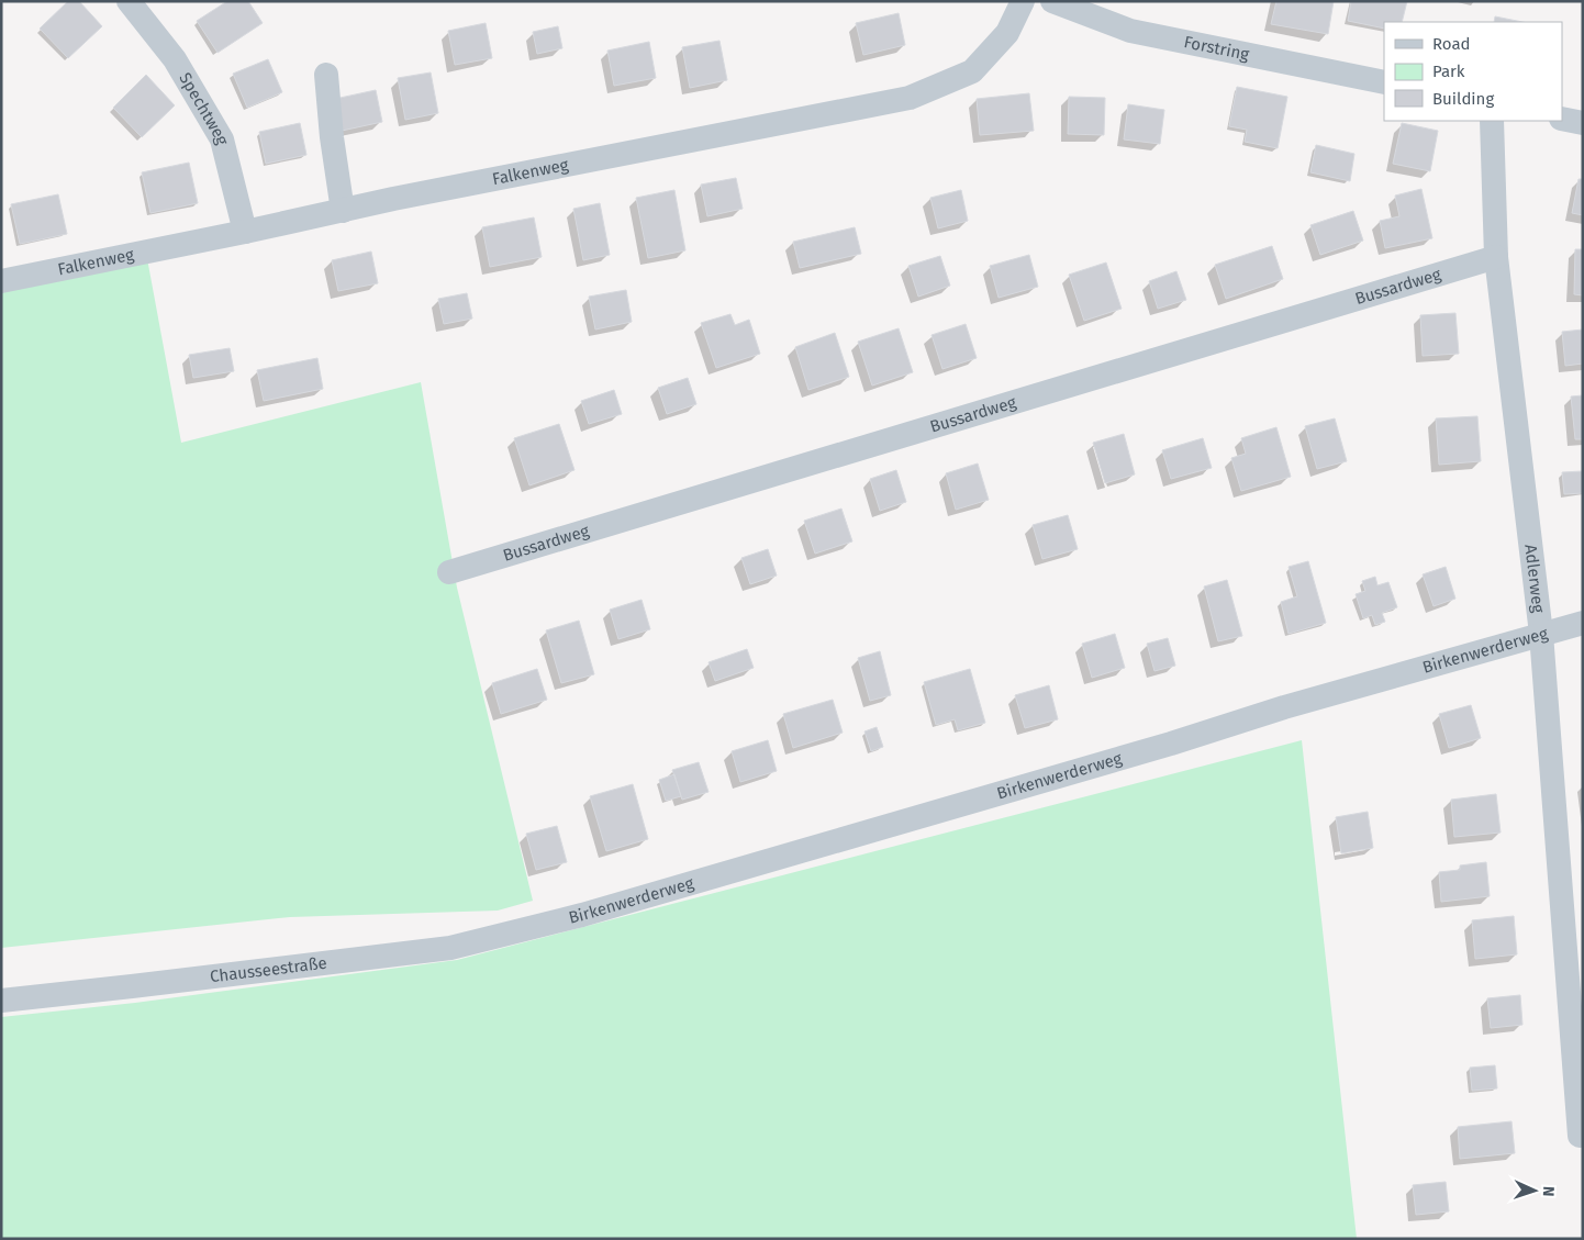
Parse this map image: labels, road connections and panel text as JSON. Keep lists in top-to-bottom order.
{
  "streets": {
    "street": [
      "Forstring",
      "Spechtweg",
      "Falkenweg",
      "Bussardweg",
      "Adlerweg",
      "Birkenwerderweg",
      "Chausseestraße"
    ]
  },
  "crossings": [
    ["Spechtweg", "Falkenweg"],
    ["Bussardweg", "Adlerweg"],
    ["Adlerweg", "Birkenwerderweg"],
    ["Birkenwerderweg", "Chausseestraße"]
  ],
  "legend": ["Road", "Park", "Building"],
  "north": "right"
}
